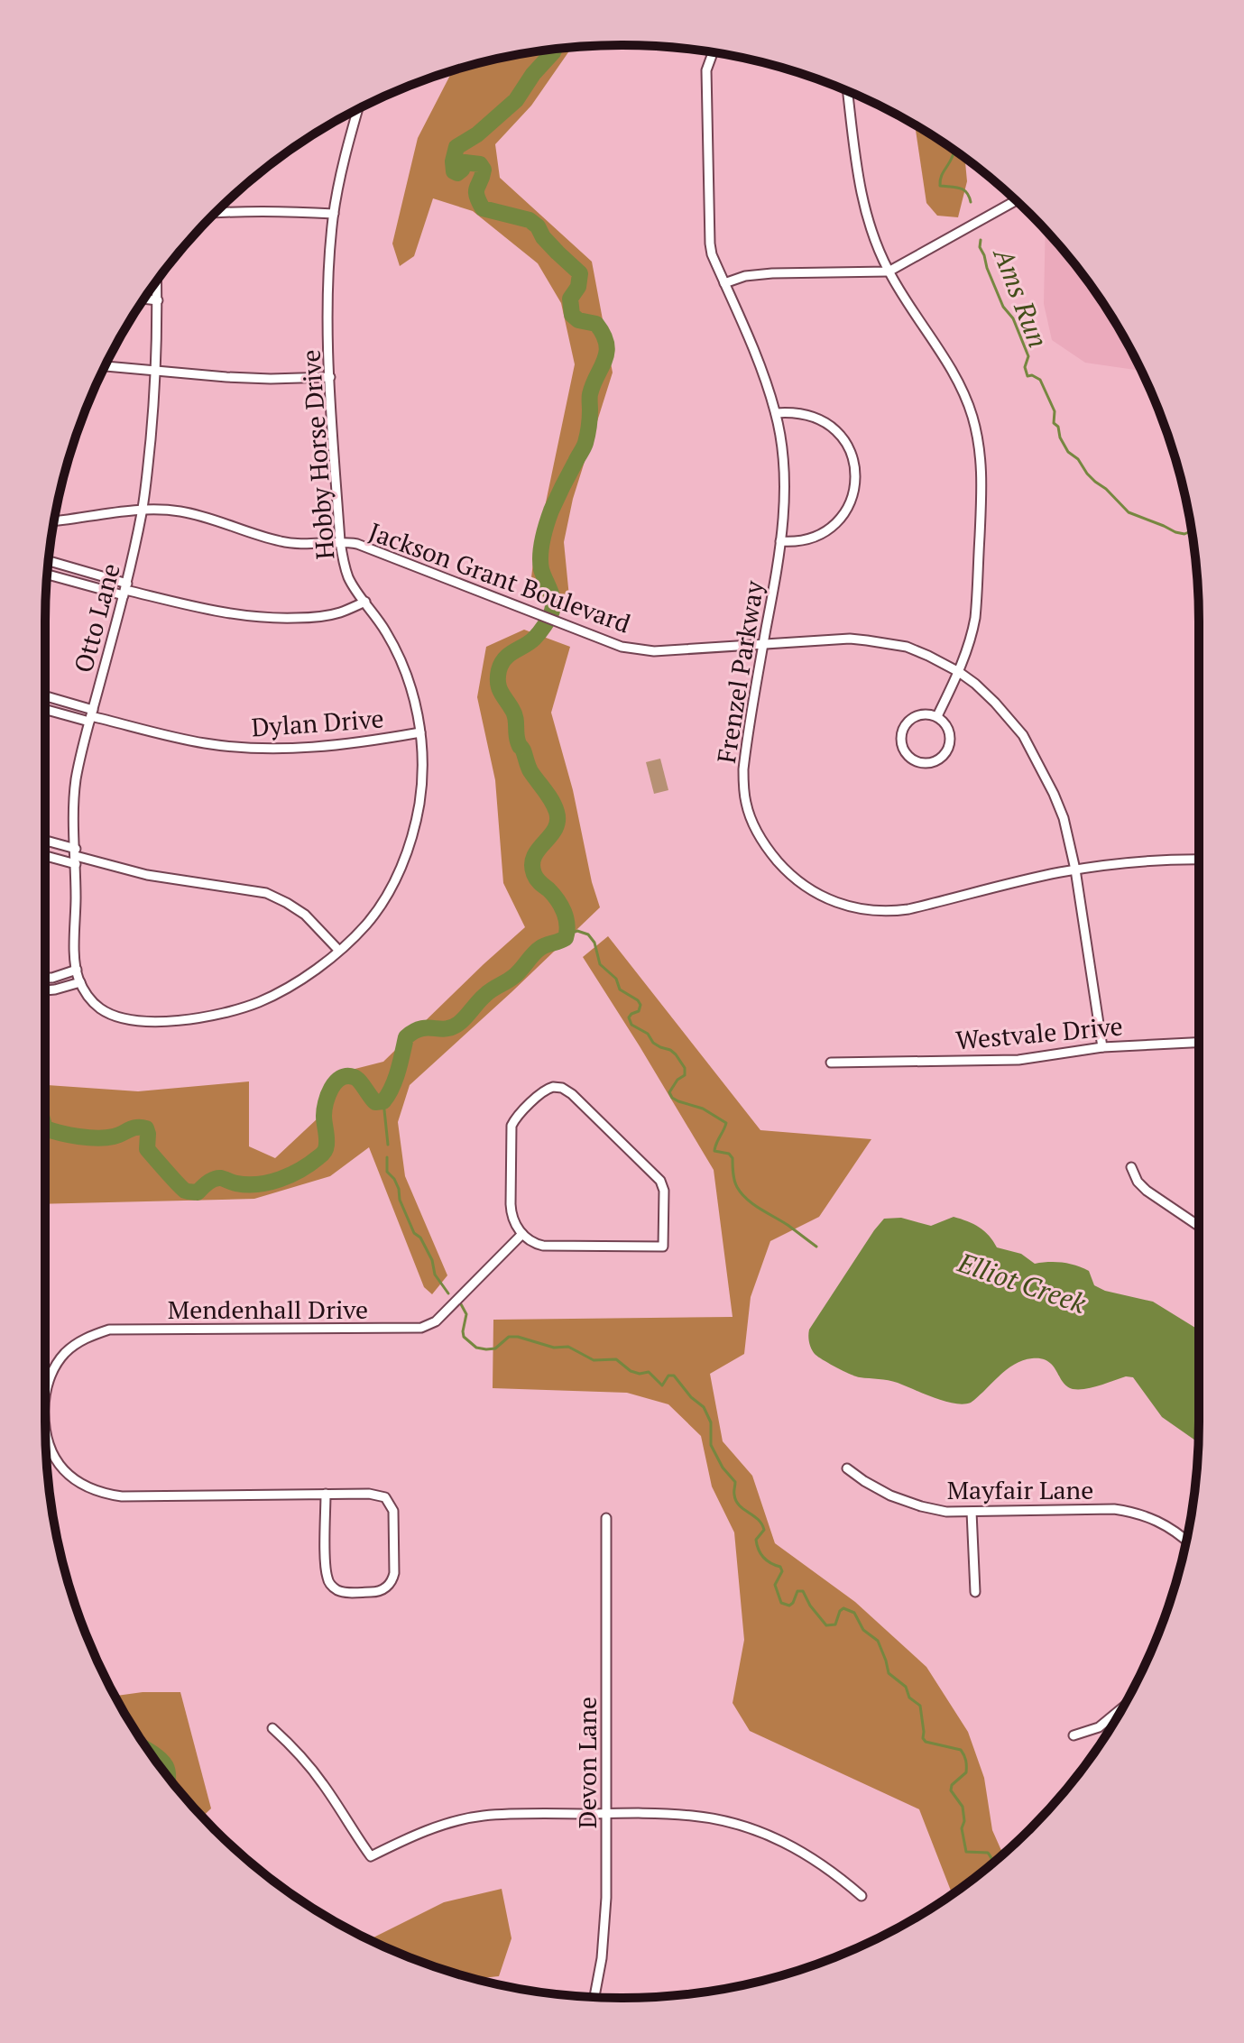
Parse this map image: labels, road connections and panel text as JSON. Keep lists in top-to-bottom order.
{
  "streets": {
    "street": [
      "Hobby Horse Drive",
      "Jackson Grant Boulevard",
      "Otto Lane",
      "Frenzel Parkway",
      "Dylan Drive",
      "Westvale Drive",
      "Mendenhall Drive",
      "Mayfair Lane",
      "Devon Lane"
    ]
  },
  "crossings": [
    ["Hobby Horse Drive", "Jackson Grant Boulevard"],
    ["Hobby Horse Drive", "Otto Lane"],
    ["Hobby Horse Drive", "Dylan Drive"],
    ["Jackson Grant Boulevard", "Otto Lane"],
    ["Jackson Grant Boulevard", "Frenzel Parkway"],
    ["Jackson Grant Boulevard", "Westvale Drive"],
    ["Otto Lane", "Dylan Drive"]
  ],
  "water": ["Ams Run", "Elliot Creek"]
}
